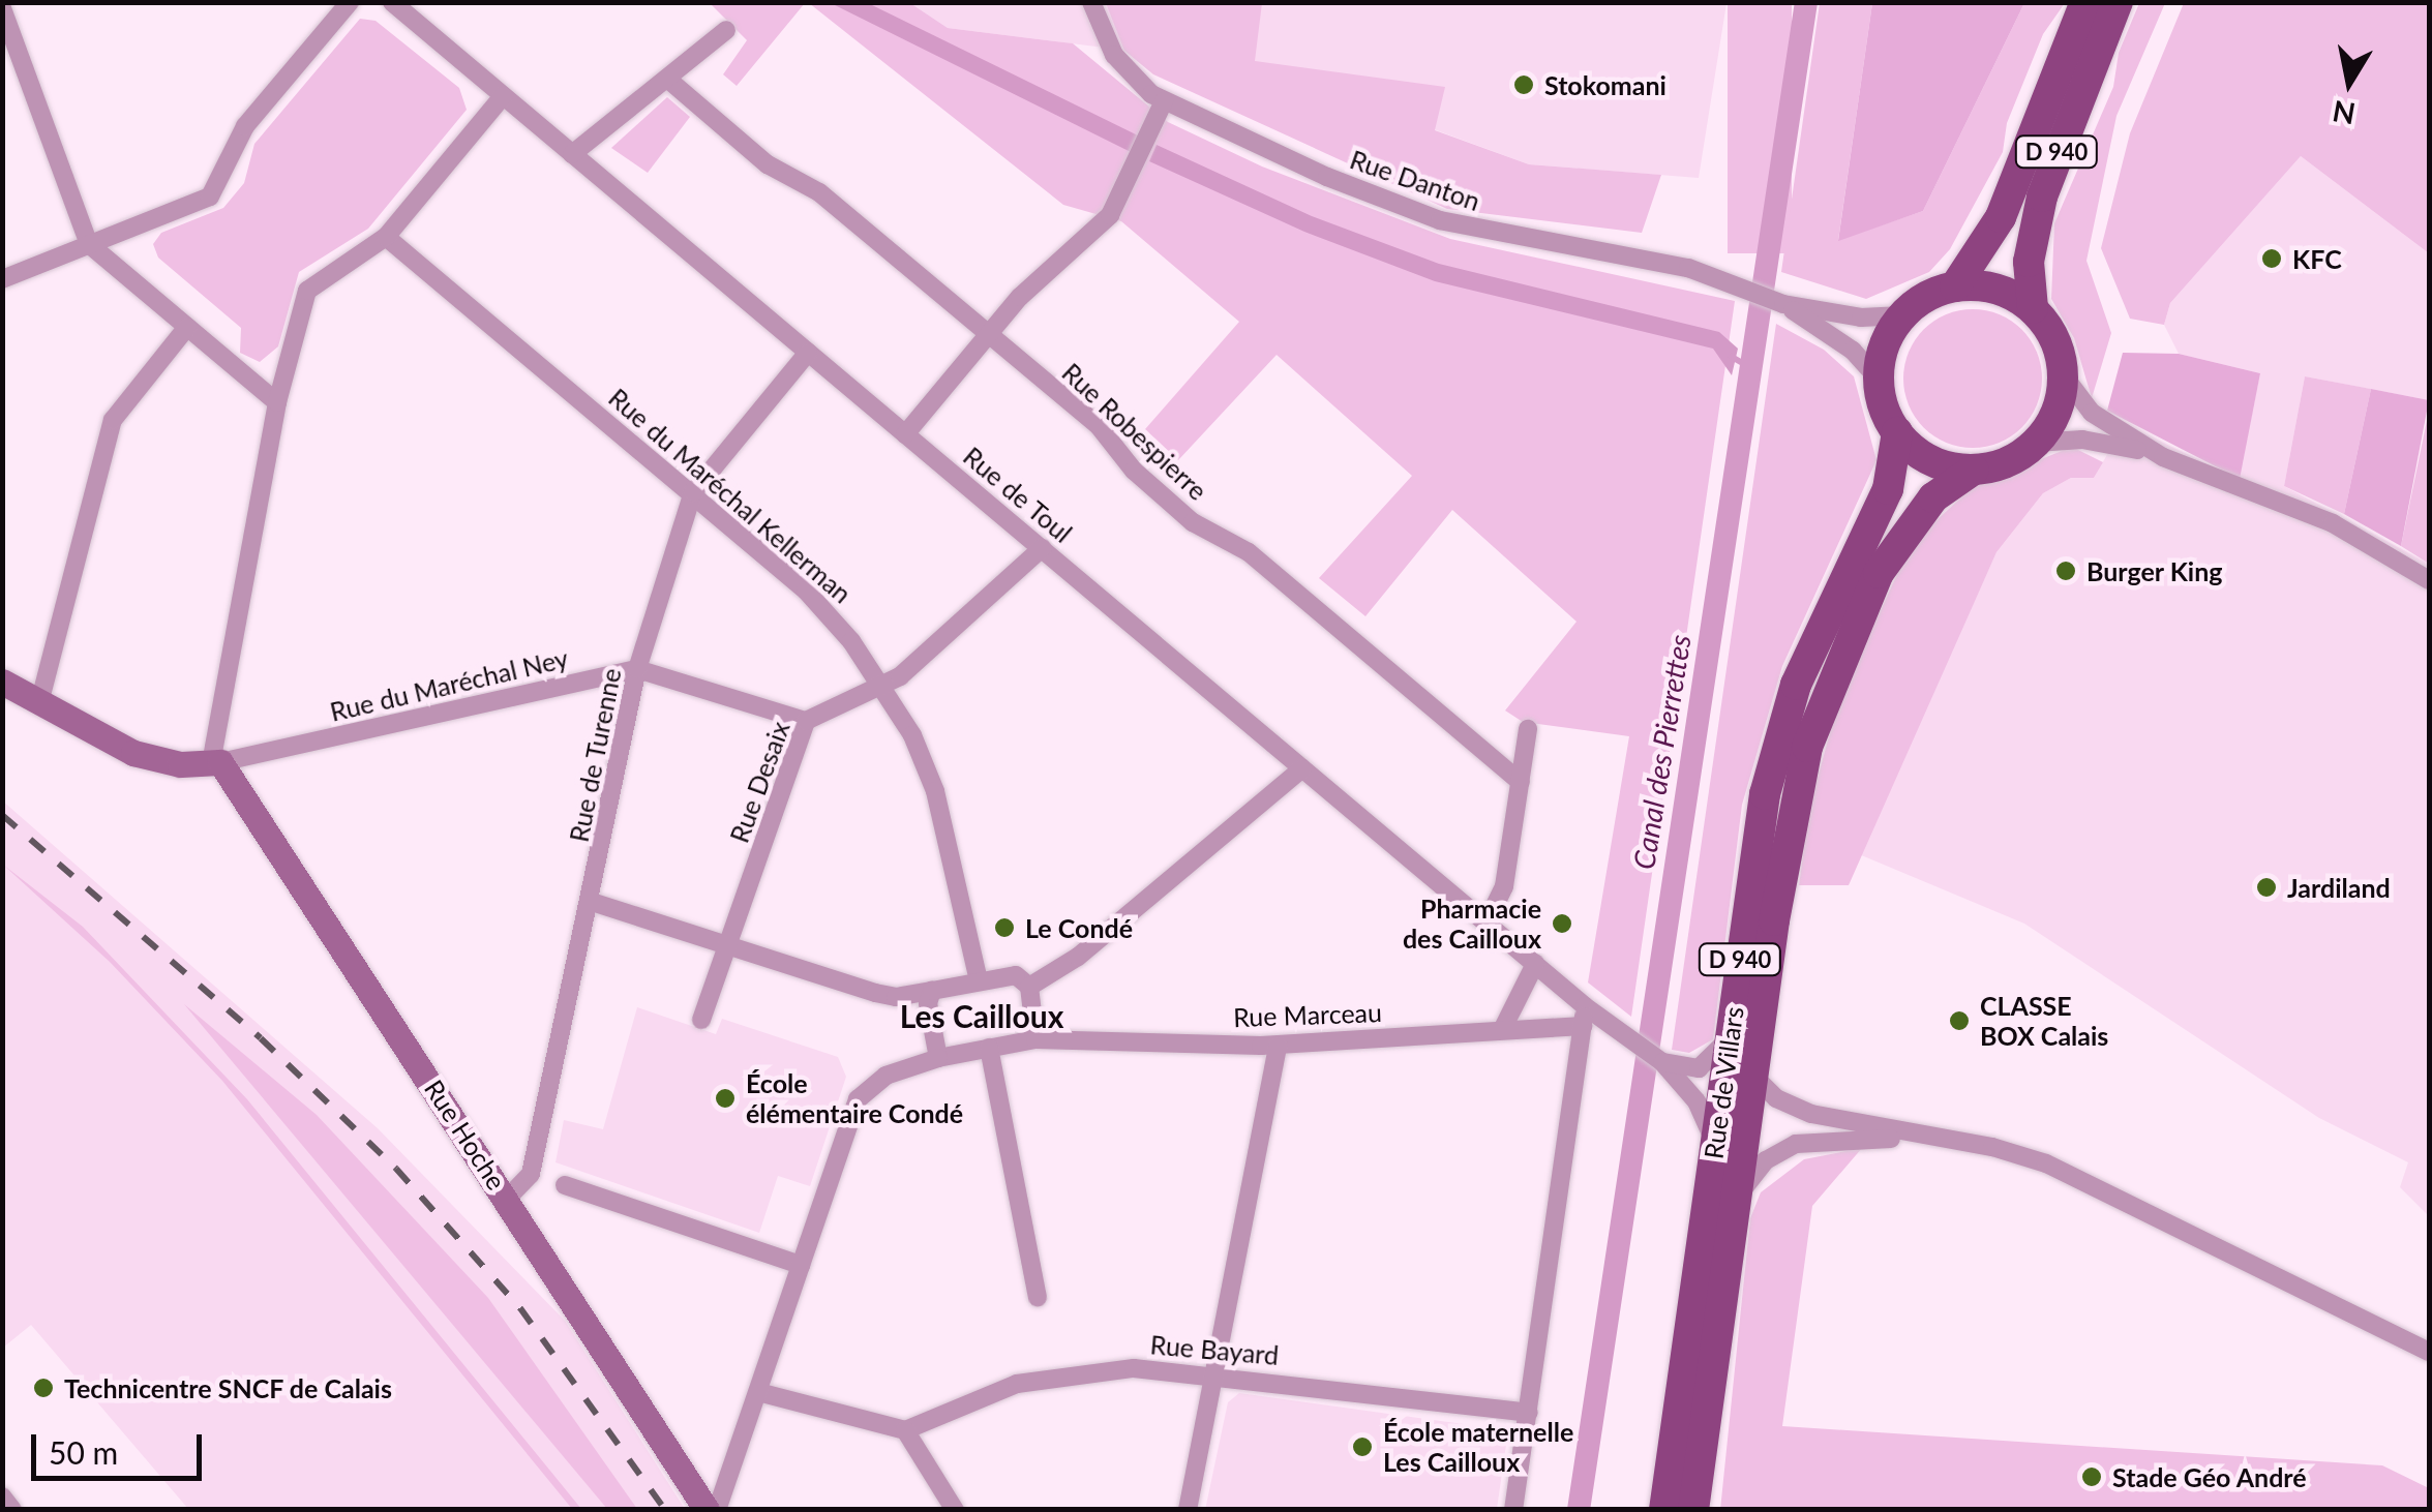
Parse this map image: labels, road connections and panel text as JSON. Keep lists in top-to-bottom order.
{
  "streets": {
    "main road": ["D 940", "Rue de Villars"],
    "street": [
      "Rue Danton",
      "Rue Robespierre",
      "Rue de Toul",
      "Rue du Maréchal Kellerman",
      "Rue du Maréchal Ney",
      "Rue de Turenne",
      "Rue Desaix",
      "Rue Marceau",
      "Rue Hoche",
      "Rue Bayard"
    ]
  },
  "crossings": [
    ["D 940", "Rue de Villars"],
    ["Rue de Toul", "Rue de Turenne"],
    ["Rue de Toul", "Rue Desaix"],
    ["Rue de Toul", "Rue Marceau"],
    ["Rue du Maréchal Kellerman", "Rue de Turenne"],
    ["Rue du Maréchal Kellerman", "Rue Desaix"],
    ["Rue du Maréchal Ney", "Rue de Turenne"],
    ["Rue du Maréchal Ney", "Rue Desaix"],
    ["Rue du Maréchal Ney", "Rue Hoche"],
    ["Rue de Turenne", "Rue Hoche"]
  ],
  "districts": ["Les Cailloux"],
  "water": ["Canal des Pierrettes"],
  "places": [
    "Stokomani",
    "KFC",
    "Burger King",
    "Jardiland",
    "Pharmacie des Cailloux",
    "Le Condé",
    "CLASSE BOX Calais",
    "École élémentaire Condé",
    "Technicentre SNCF de Calais",
    "École maternelle Les Cailloux",
    "Stade Géo André"
  ],
  "scale_bar": "50 m",
  "north": "bottom"
}
